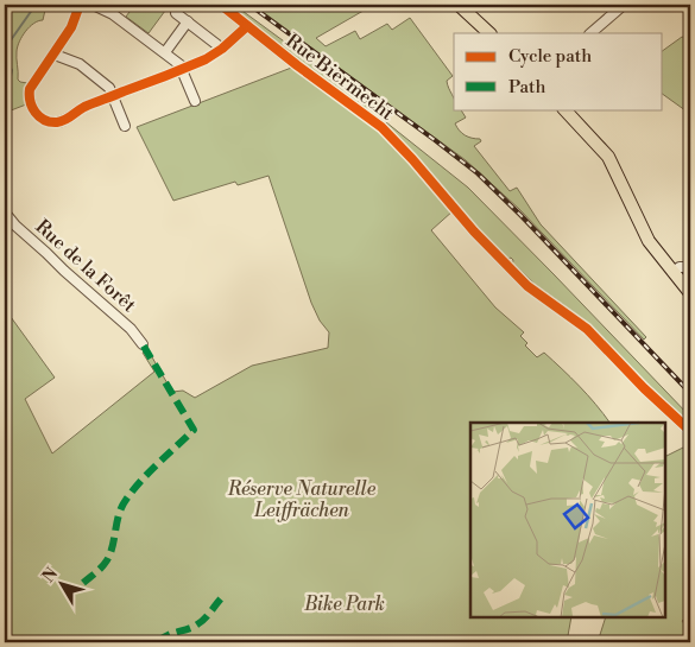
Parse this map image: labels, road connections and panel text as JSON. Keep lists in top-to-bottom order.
{
  "streets": {
    "street": ["Rue Biermecht", "Rue de la Forêt"]
  },
  "parks": ["Réserve Naturelle Leiffrächen", "Bike Park"],
  "legend": ["Cycle path", "Path"],
  "north": "top left"
}
